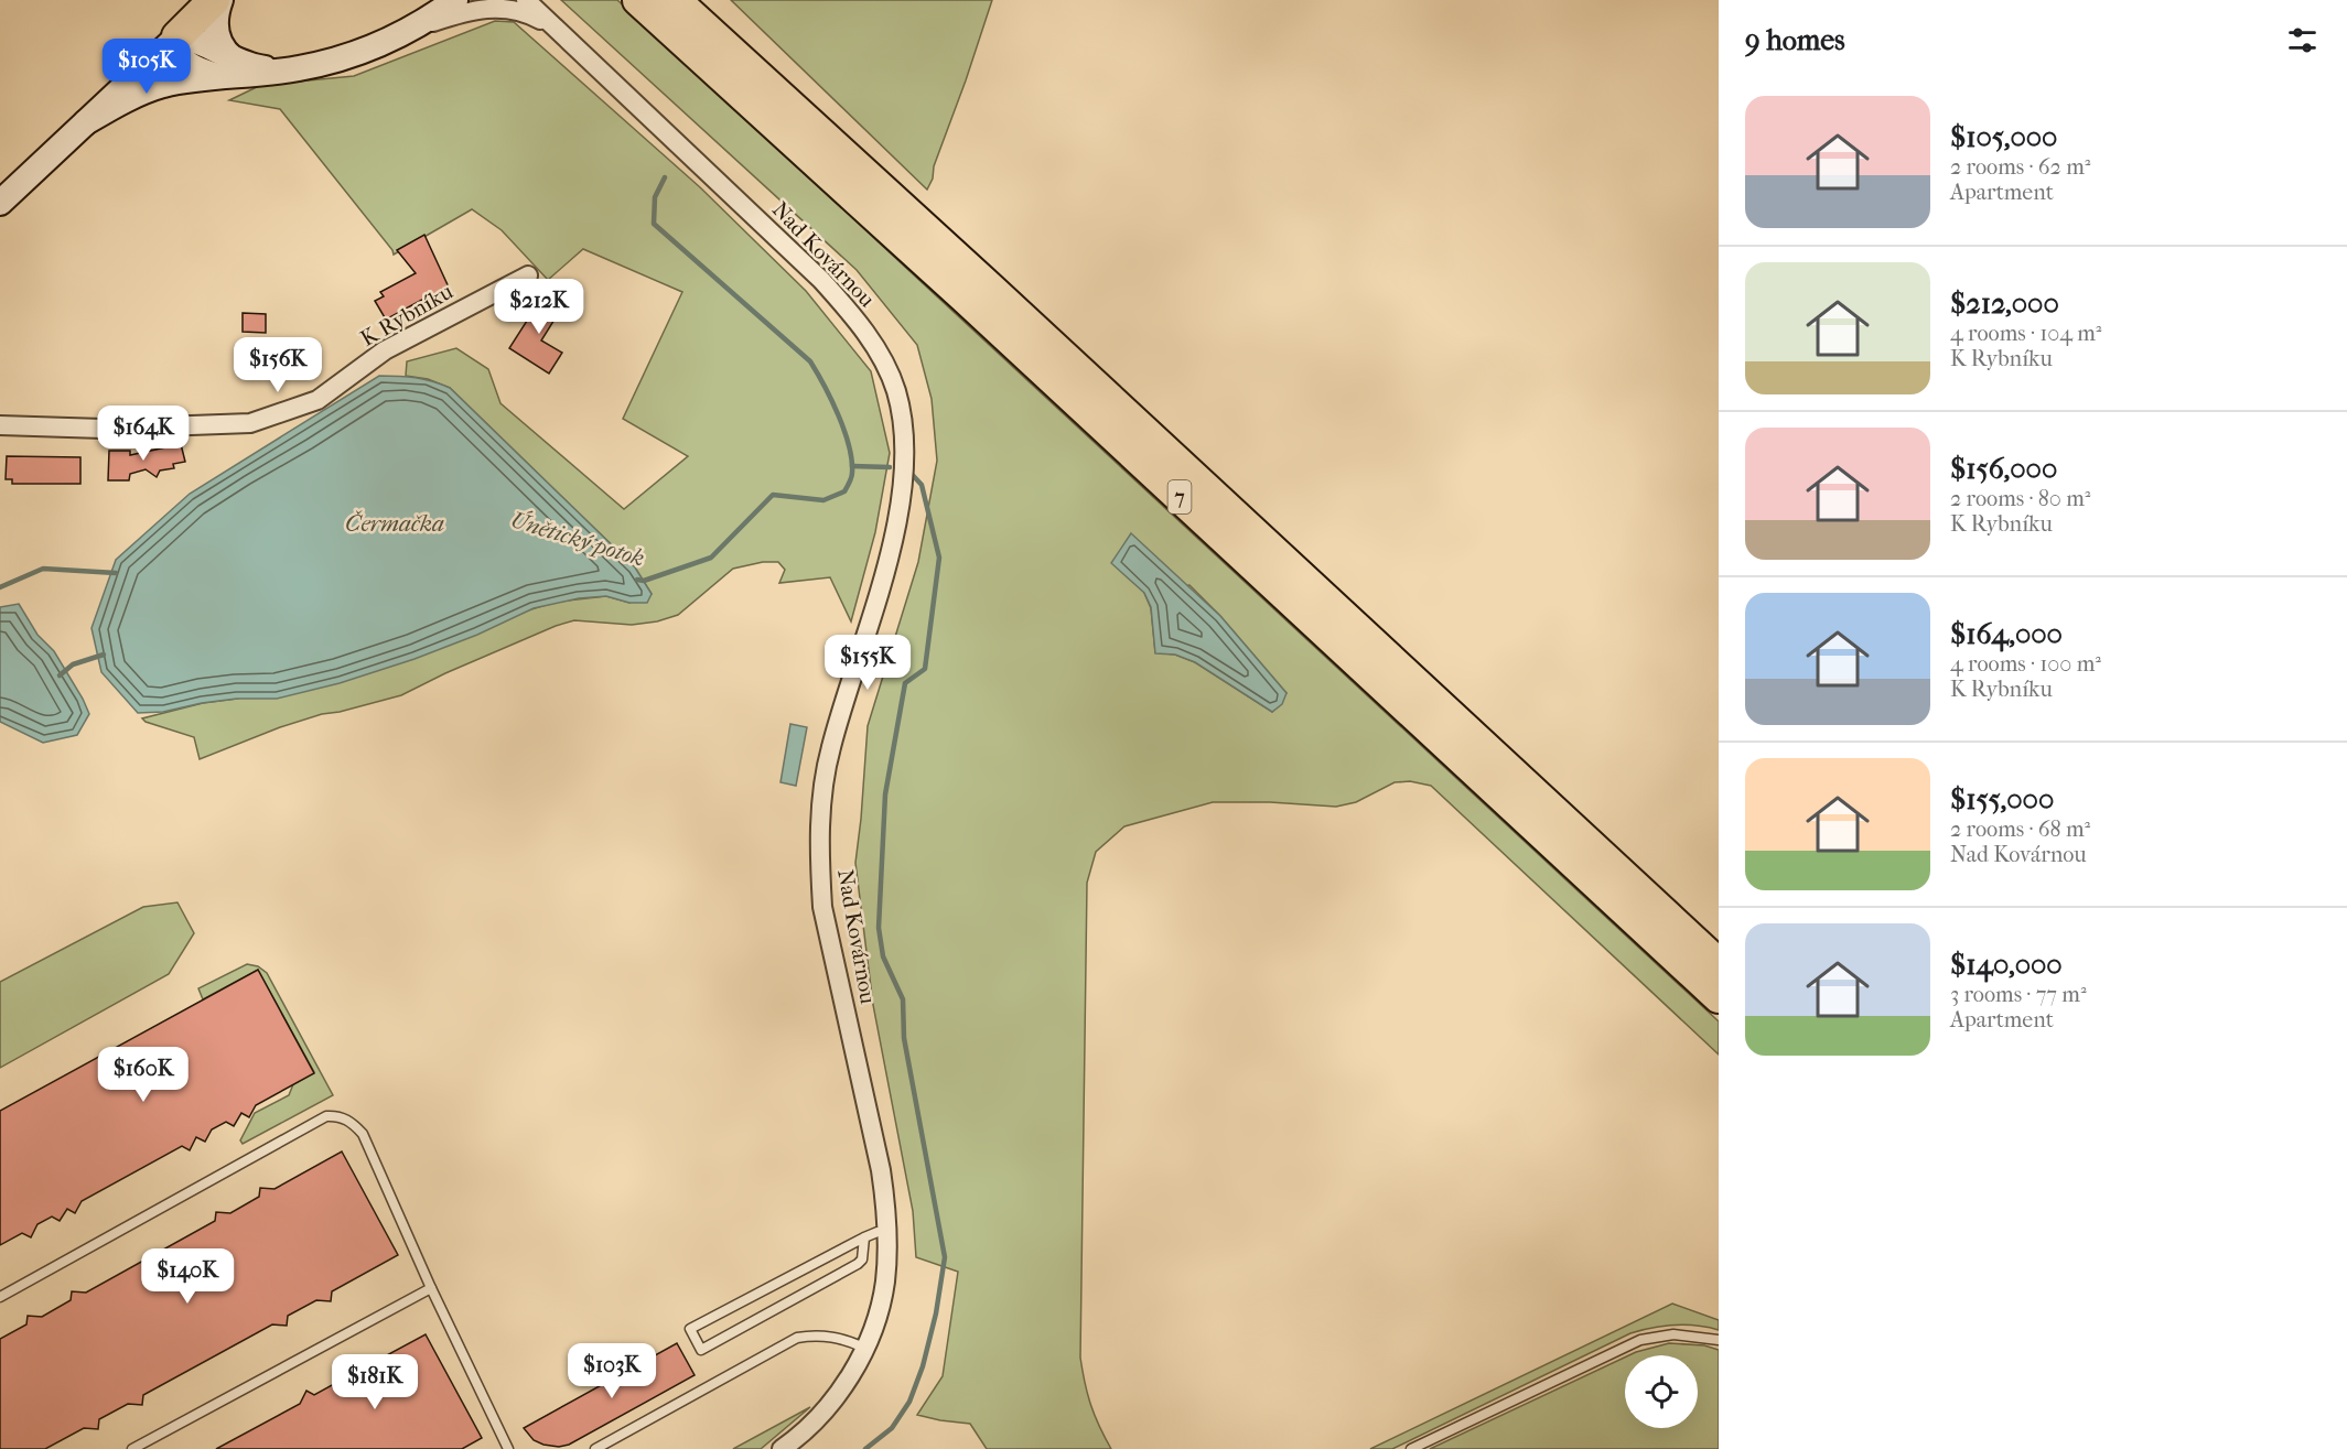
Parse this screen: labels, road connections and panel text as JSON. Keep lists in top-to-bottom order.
{
  "streets": {
    "highway": ["7"],
    "street": ["Nad Kovárnou", "K Rybníku"]
  },
  "water": ["Čermačka", "Únětický potok"],
  "page": {
    "heading": "9 homes",
    "price": [
      "$105K",
      "$212K",
      "$156K",
      "$164K",
      "$155K",
      "$160K",
      "$140K",
      "$103K",
      "$181K"
    ],
    "list": [
      {
        "name": "$105,000",
        "note": "2 rooms · 62 m² · Apartment"
      },
      {
        "name": "$212,000",
        "note": "4 rooms · 104 m² · K Rybníku"
      },
      {
        "name": "$156,000",
        "note": "2 rooms · 80 m² · K Rybníku"
      },
      {
        "name": "$164,000",
        "note": "4 rooms · 100 m² · K Rybníku"
      },
      {
        "name": "$155,000",
        "note": "2 rooms · 68 m² · Nad Kovárnou"
      },
      {
        "name": "$140,000",
        "note": "3 rooms · 77 m² · Apartment"
      }
    ]
  }
}
